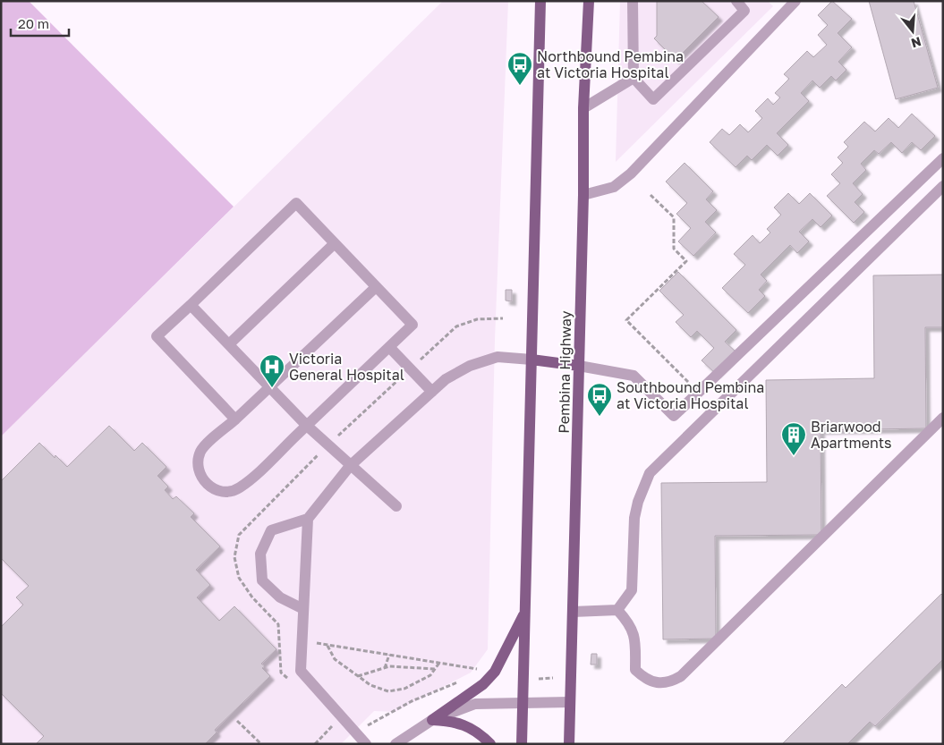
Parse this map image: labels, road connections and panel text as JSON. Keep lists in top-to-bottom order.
{
  "streets": {
    "main road": ["Pembina Highway"]
  },
  "places": {
    "bus stop": ["Northbound Pembina at Victoria Hospital", "Southbound Pembina at Victoria Hospital"],
    "hospital": ["Victoria General Hospital"],
    "building": ["Briarwood Apartments"]
  },
  "scale_bar": "20 m",
  "north": "bottom"
}
